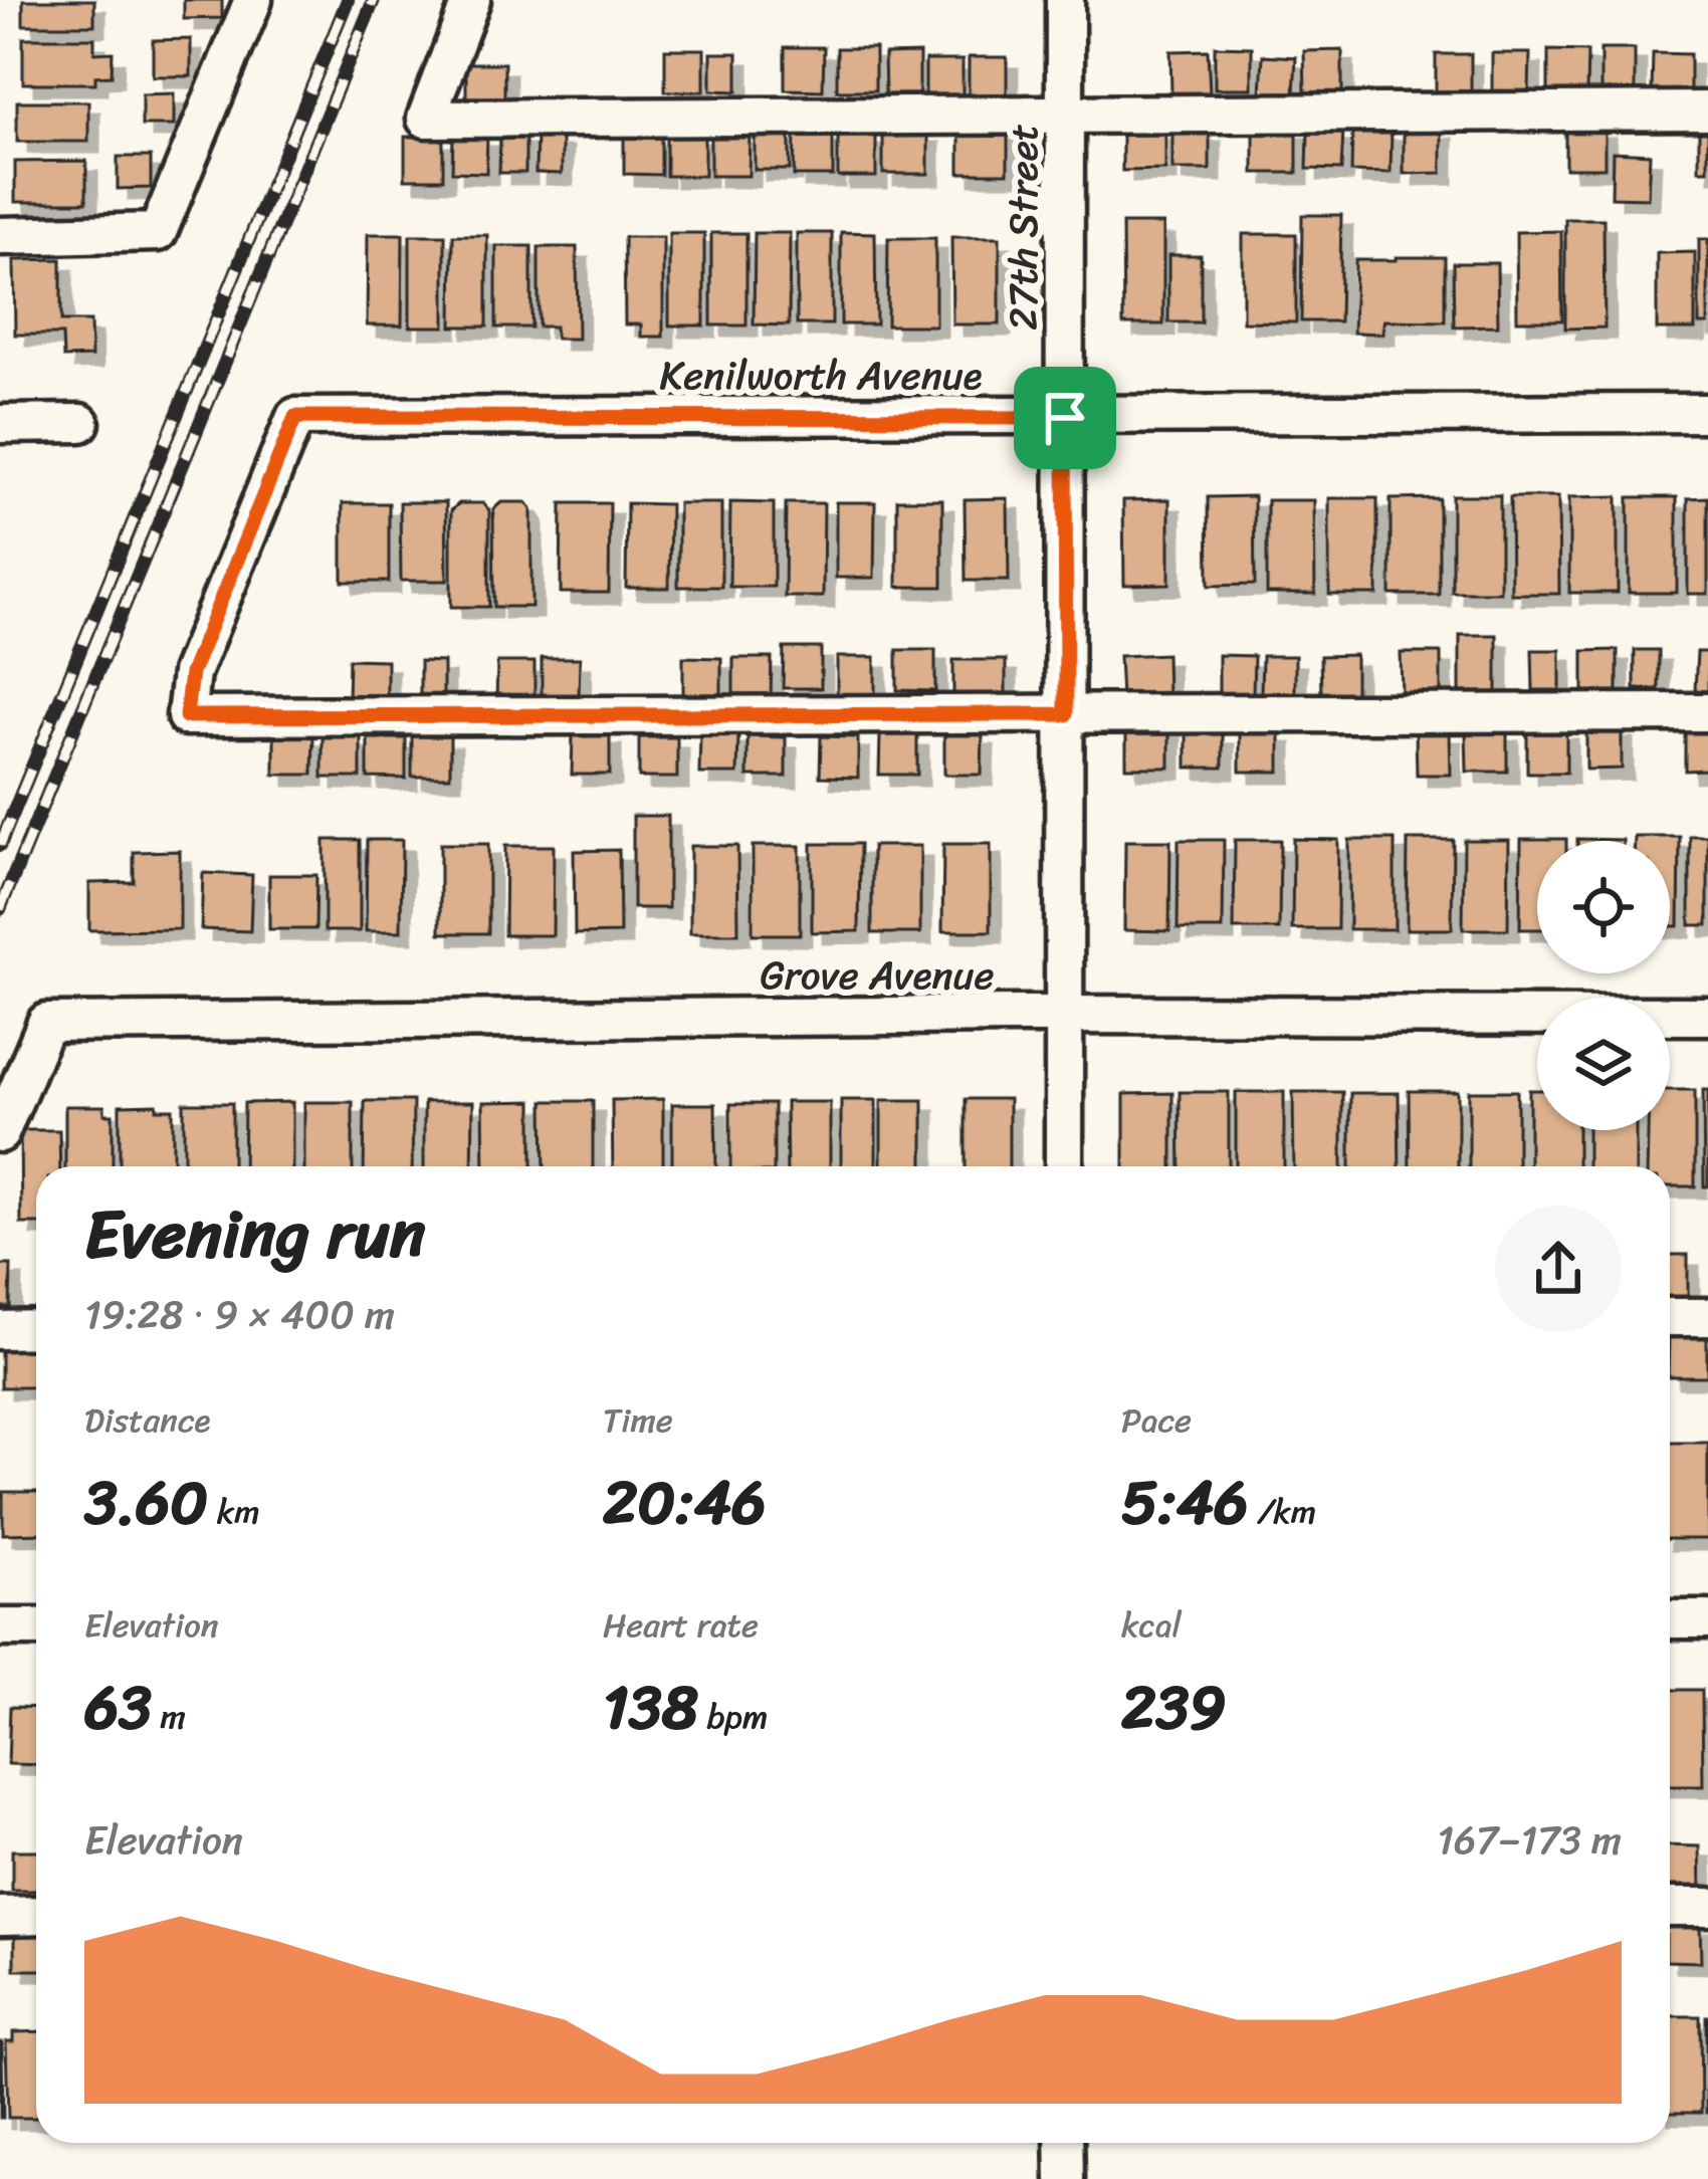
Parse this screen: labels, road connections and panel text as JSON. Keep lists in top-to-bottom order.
{
  "streets": {
    "street": ["27th Street", "Kenilworth Avenue", "Grove Avenue"]
  },
  "crossings": [
    ["27th Street", "Kenilworth Avenue"],
    ["27th Street", "Grove Avenue"]
  ],
  "page": {
    "heading": ["Evening run", "19:28 · 9 × 400 m"],
    "stats": [
      ["Distance", "3.60 km"],
      ["Time", "20:46"],
      ["Pace", "5:46 /km"],
      ["Elevation", "63 m"],
      ["Heart rate", "138 bpm"],
      ["kcal", "239"]
    ],
    "chart": ["Elevation", "167–173 m"]
  }
}
